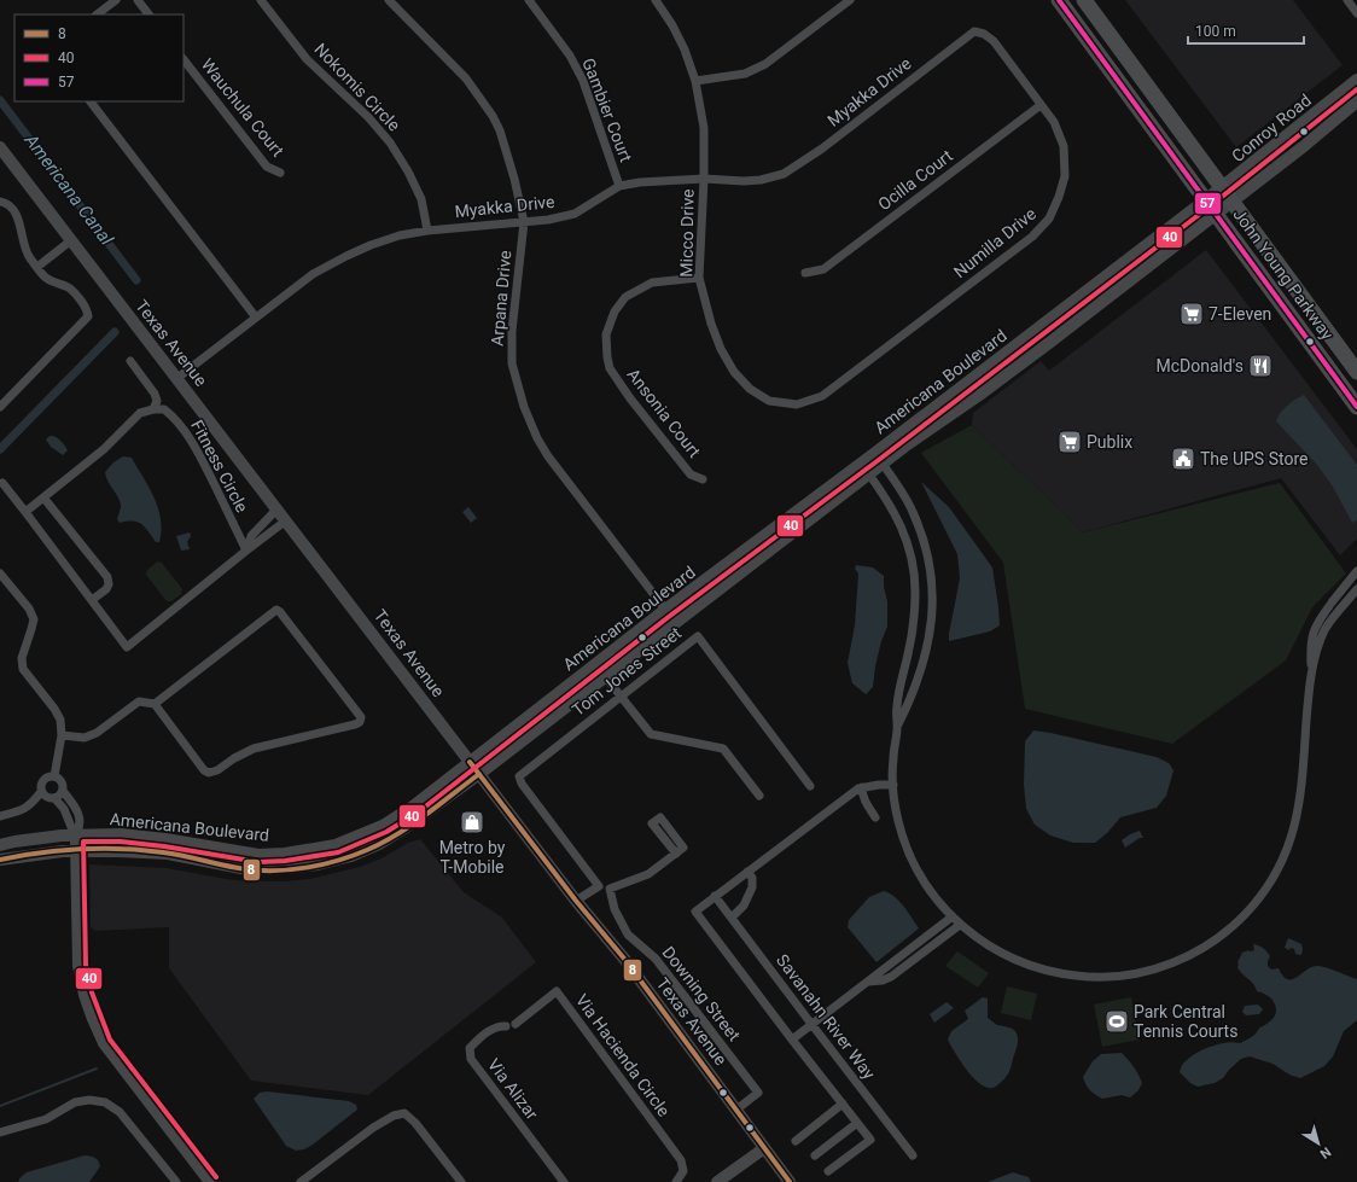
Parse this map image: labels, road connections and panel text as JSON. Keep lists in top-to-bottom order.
{
  "streets": {
    "highway": ["John Young Parkway"],
    "main road": ["Conroy Road", "Texas Avenue", "Americana Boulevard"],
    "street": [
      "Nokomis Circle",
      "Myakka Drive",
      "Wauchula Court",
      "Gambier Court",
      "Ocilla Court",
      "Micco Drive",
      "Numilla Drive",
      "Arpana Drive",
      "Ansonia Court",
      "Fitness Circle",
      "Tom Jones Street",
      "Downing Street",
      "Savanahn River Way",
      "Via Hacienda Circle",
      "Via Alizar"
    ]
  },
  "crossings": [
    ["Nokomis Circle", "Myakka Drive"],
    ["Myakka Drive", "Gambier Court"],
    ["Myakka Drive", "Micco Drive"],
    ["Myakka Drive", "Numilla Drive"],
    ["Myakka Drive", "Arpana Drive"],
    ["Myakka Drive", "Texas Avenue"],
    ["Conroy Road", "John Young Parkway"],
    ["Conroy Road", "Americana Boulevard"],
    ["Ocilla Court", "Numilla Drive"],
    ["Micco Drive", "Numilla Drive"],
    ["Micco Drive", "Ansonia Court"],
    ["John Young Parkway", "Americana Boulevard"],
    ["Arpana Drive", "Americana Boulevard"],
    ["Texas Avenue", "Americana Boulevard"],
    ["Texas Avenue", "Tom Jones Street"],
    ["Texas Avenue", "Downing Street"]
  ],
  "water": ["Americana Canal"],
  "places": {
    "supermarket": ["7-Eleven", "Publix"],
    "restaurant": ["McDonald's"],
    "public building": ["The UPS Store"],
    "shop": ["Metro by T-Mobile"],
    "sports": ["Park Central Tennis Courts"]
  },
  "lines": ["transit line 57", "transit line 40", "transit line 8"],
  "legend": ["8", "40", "57"],
  "scale_bar": "100 m",
  "north": "bottom right"
}
